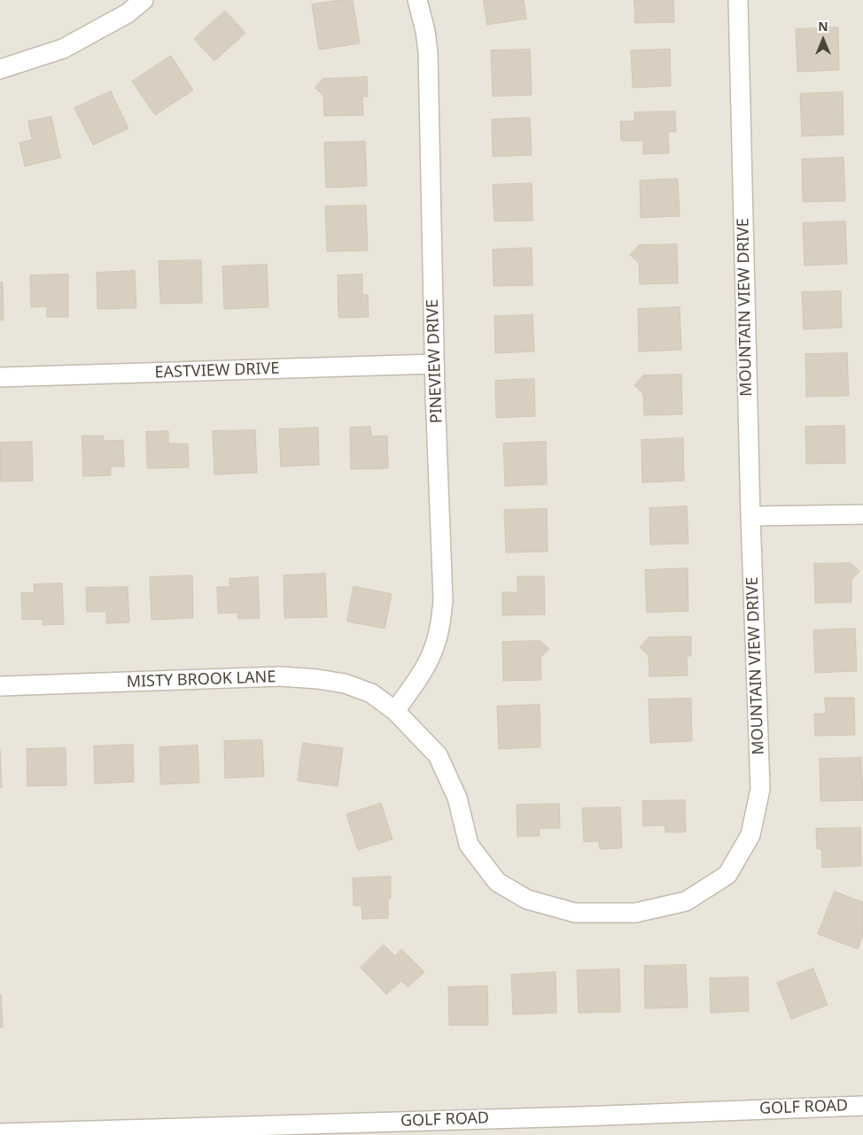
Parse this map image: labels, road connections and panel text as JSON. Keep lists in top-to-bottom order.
{
  "streets": {
    "street": [
      "MOUNTAIN VIEW DRIVE",
      "PINEVIEW DRIVE",
      "EASTVIEW DRIVE",
      "MISTY BROOK LANE",
      "GOLF ROAD"
    ]
  },
  "crossings": [
    ["MOUNTAIN VIEW DRIVE", "PINEVIEW DRIVE"],
    ["MOUNTAIN VIEW DRIVE", "MISTY BROOK LANE"],
    ["PINEVIEW DRIVE", "EASTVIEW DRIVE"],
    ["PINEVIEW DRIVE", "MISTY BROOK LANE"]
  ],
  "north": "top"
}
